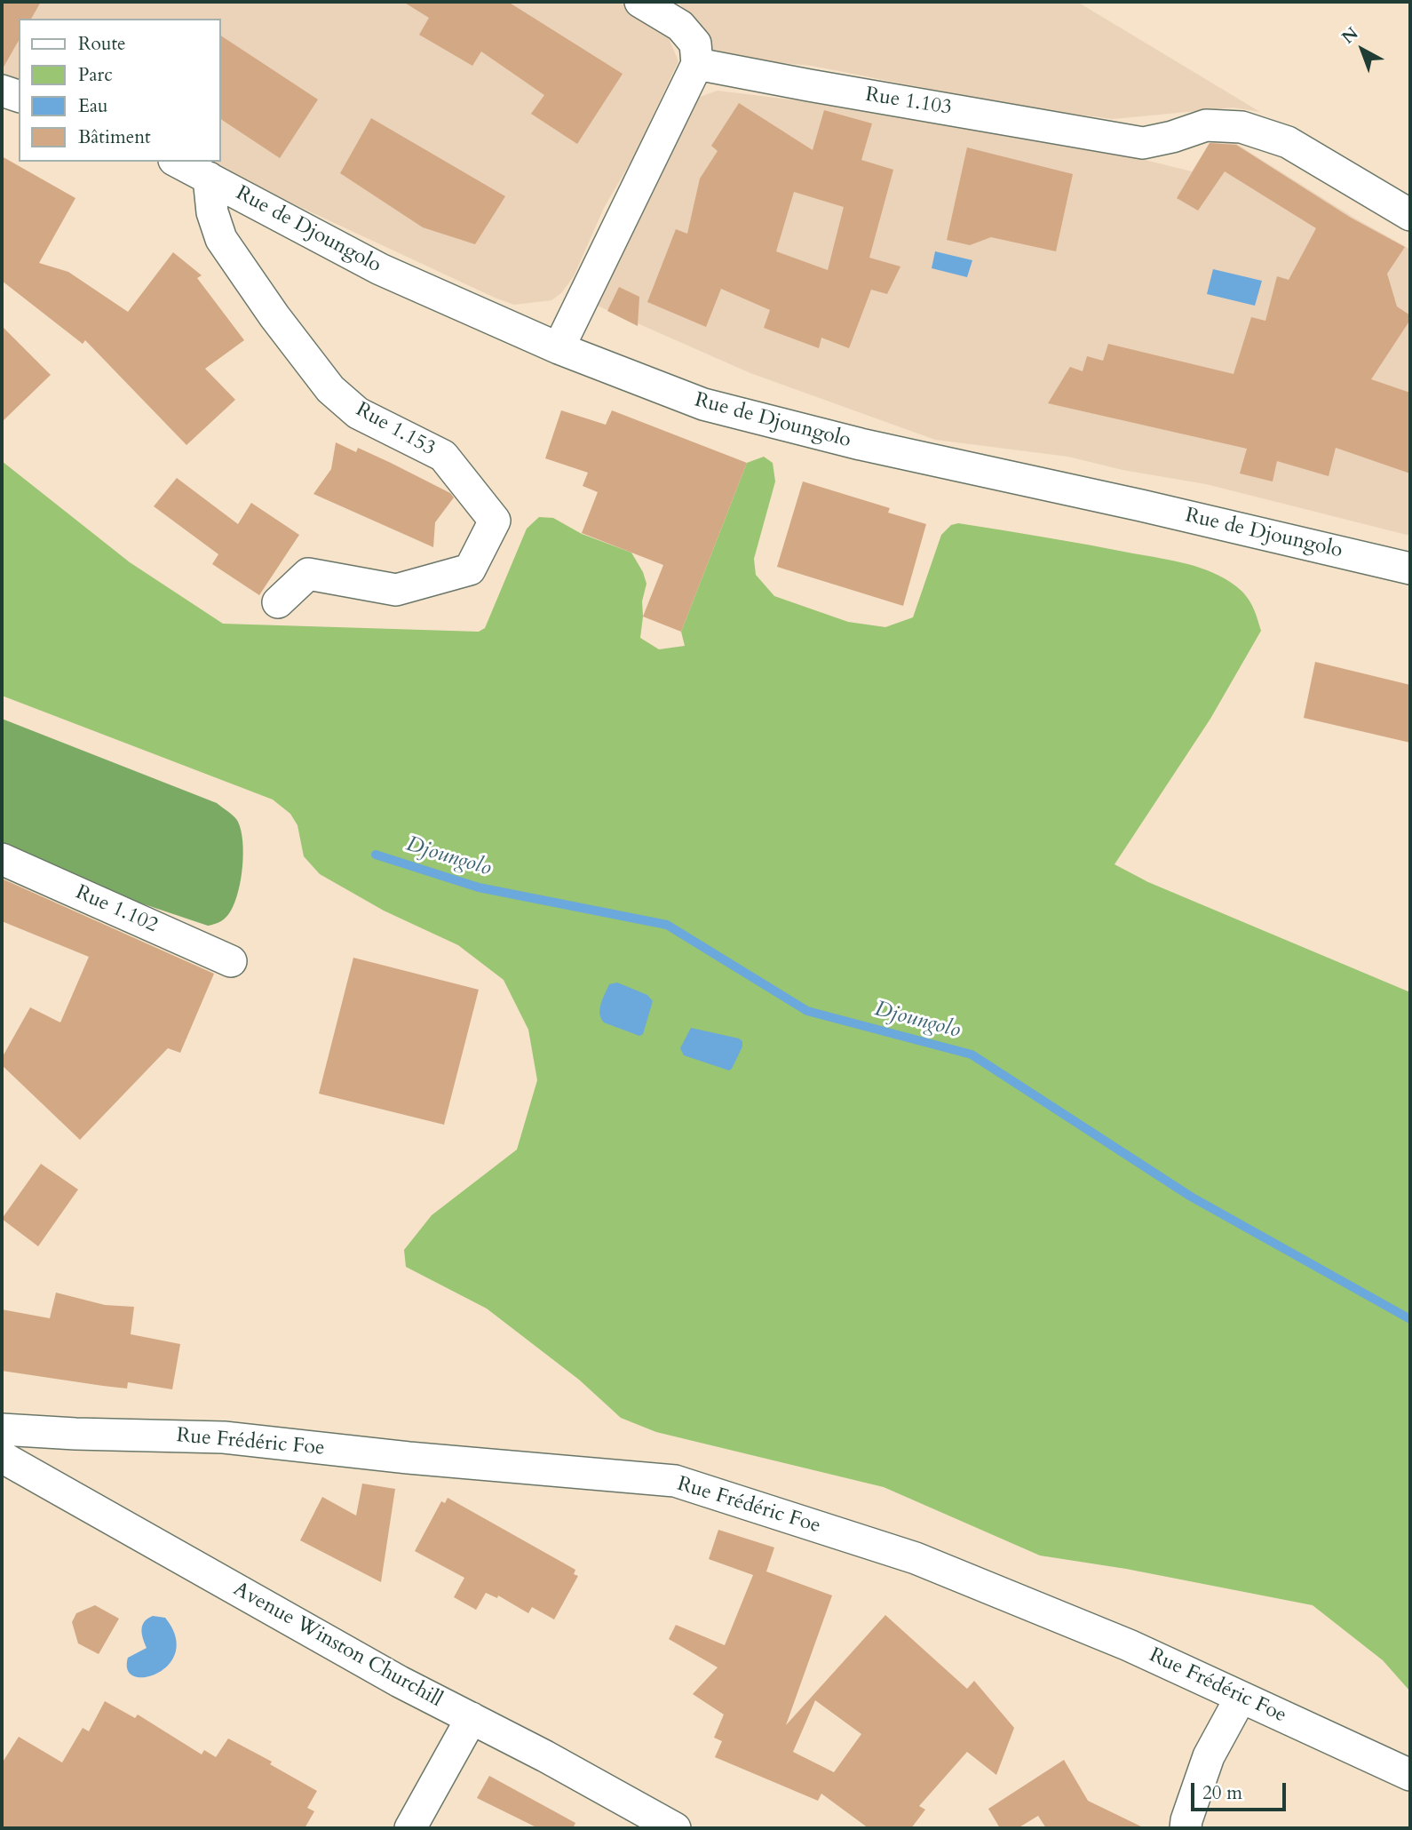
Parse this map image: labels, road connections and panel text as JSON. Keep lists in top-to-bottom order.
{
  "streets": {
    "street": [
      "Rue 1.103",
      "Rue de Djoungolo",
      "Rue 1.153",
      "Rue 1.102",
      "Rue Frédéric Foe",
      "Avenue Winston Churchill"
    ]
  },
  "crossings": [
    ["Rue de Djoungolo", "Rue 1.153"]
  ],
  "water": ["Djoungolo"],
  "legend": [
    "Route",
    "Parc",
    "Eau",
    "Bâtiment"
  ],
  "scale_bar": "20 m",
  "north": "top left"
}
